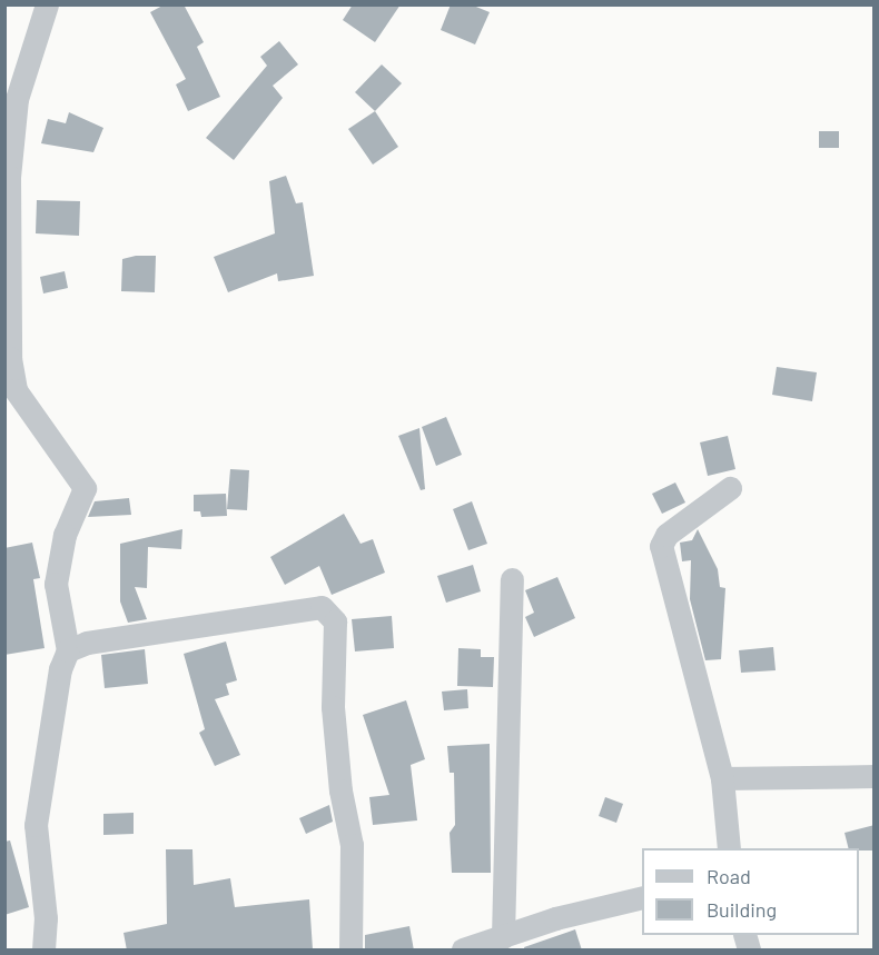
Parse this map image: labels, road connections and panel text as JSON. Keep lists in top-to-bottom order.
{
  "legend": ["Road", "Building"]
}
